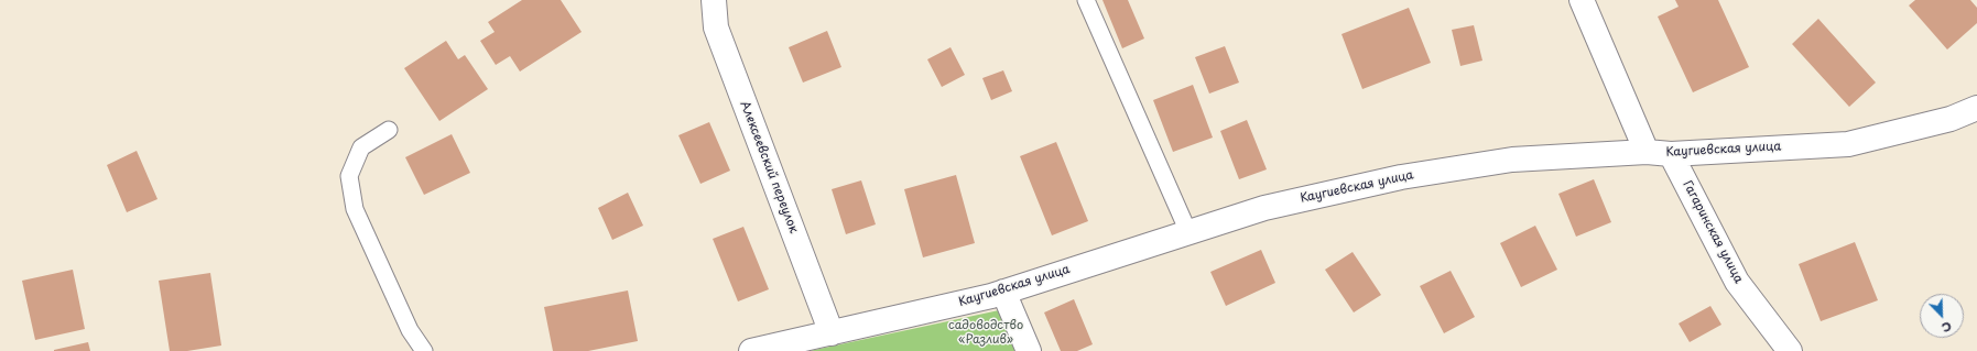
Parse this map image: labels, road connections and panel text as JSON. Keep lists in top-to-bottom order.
{
  "streets": {
    "street": ["Каугиевская улица", "Алексеевский переулок", "Гагаринская улица"]
  },
  "crossings": [
    ["Каугиевская улица", "Алексеевский переулок"],
    ["Каугиевская улица", "Гагаринская улица"]
  ],
  "parks": ["садоводство «Разлив»"],
  "north": "bottom right"
}
